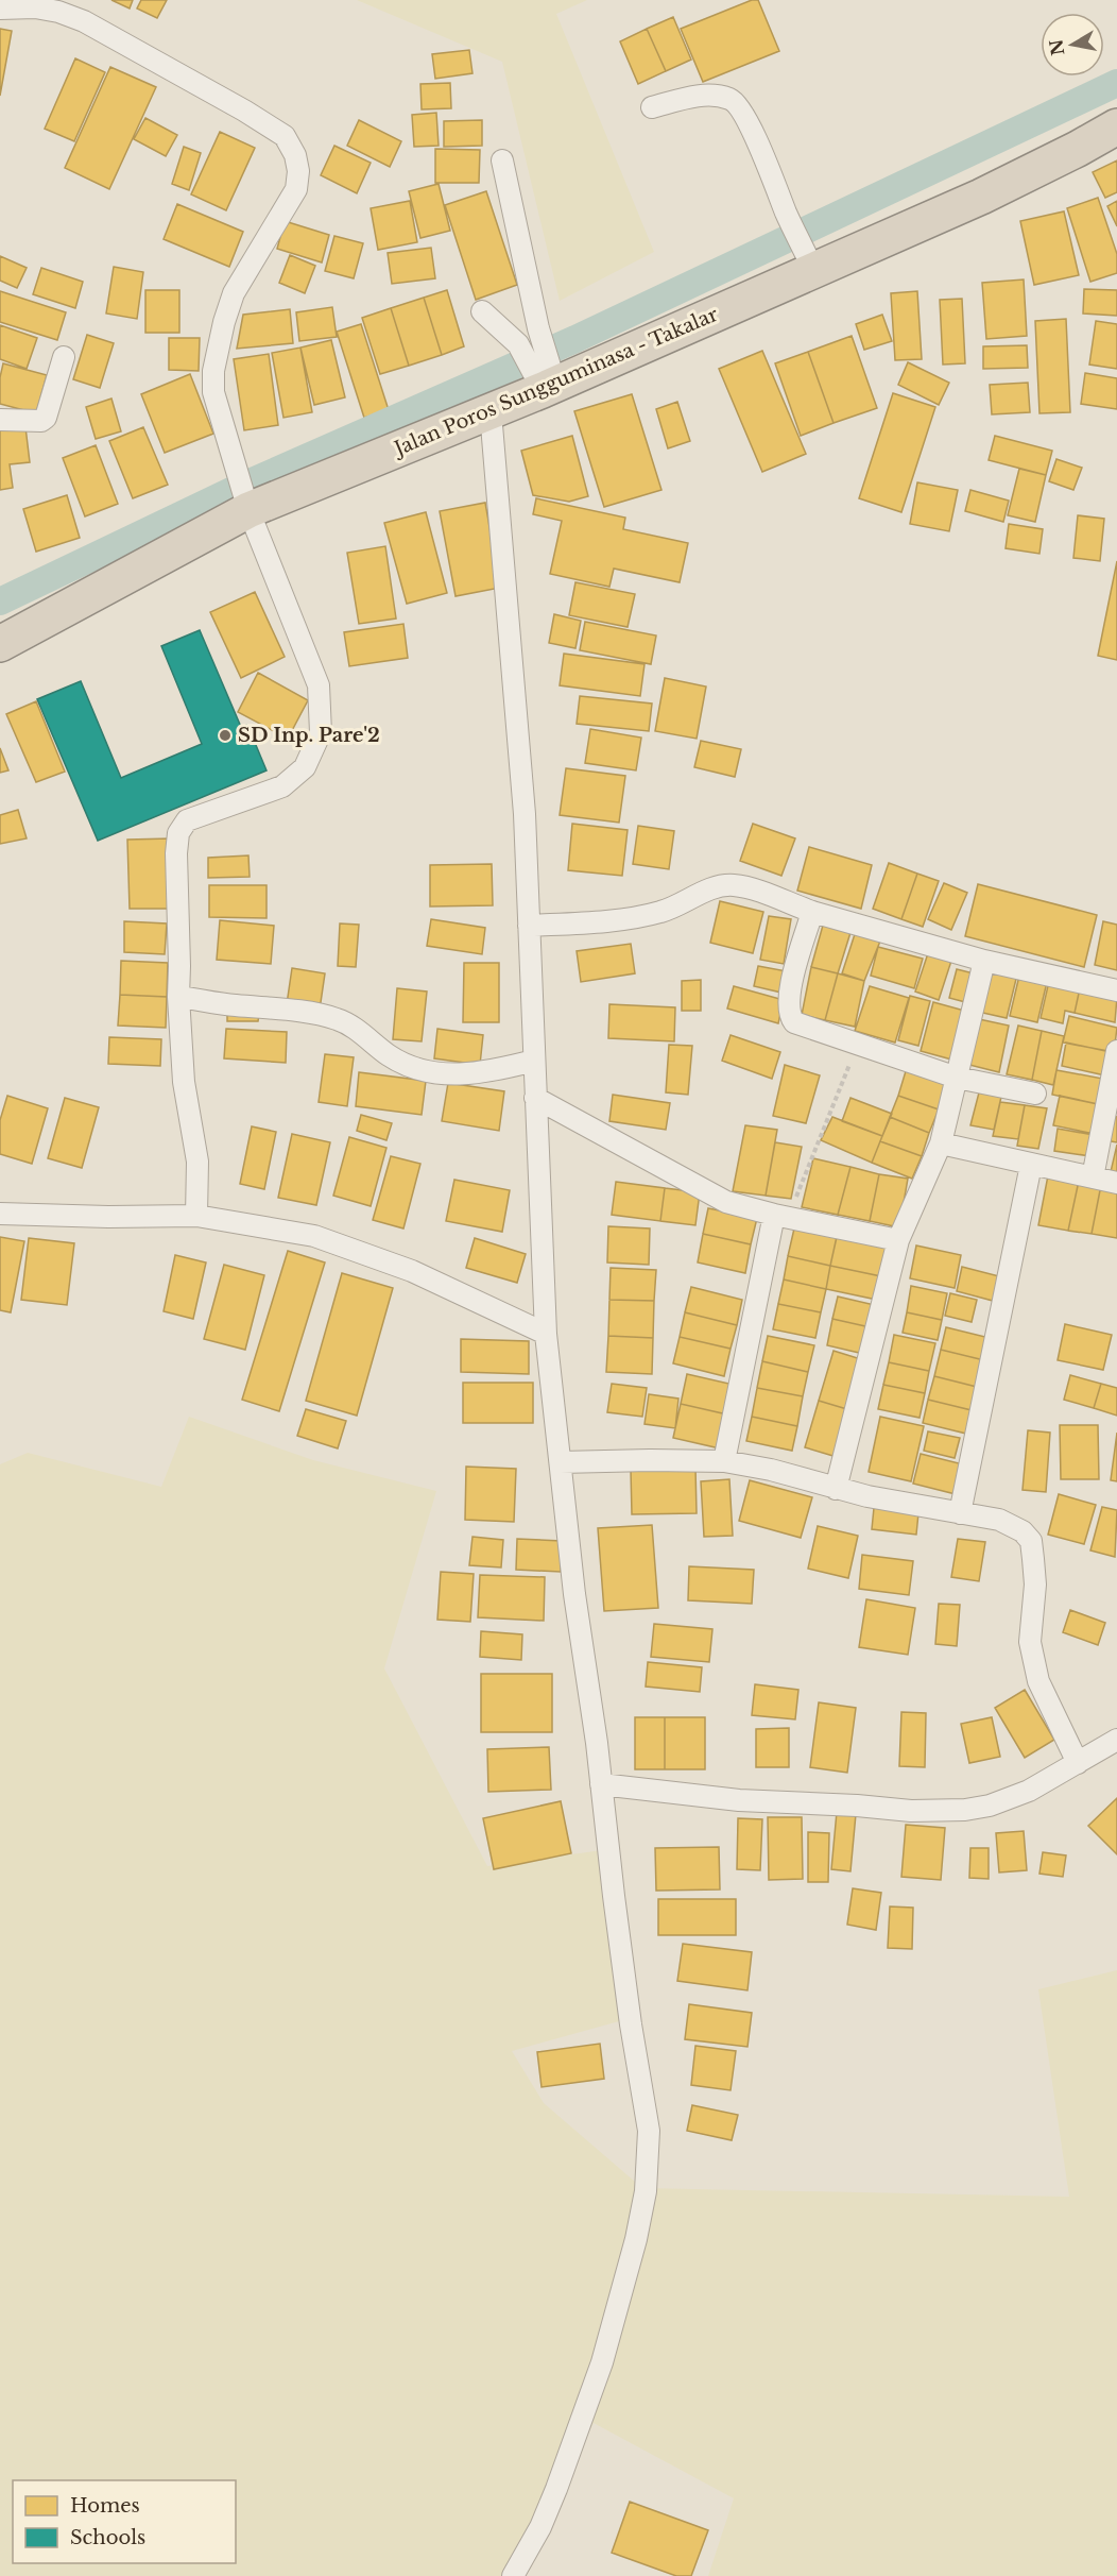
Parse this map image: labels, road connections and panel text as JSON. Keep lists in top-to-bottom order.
{
  "streets": {
    "highway": ["Jalan Poros Sungguminasa - Takalar"]
  },
  "places": ["SD Inp. Pare'2"],
  "legend": ["Homes", "Schools"],
  "north": "left"
}
